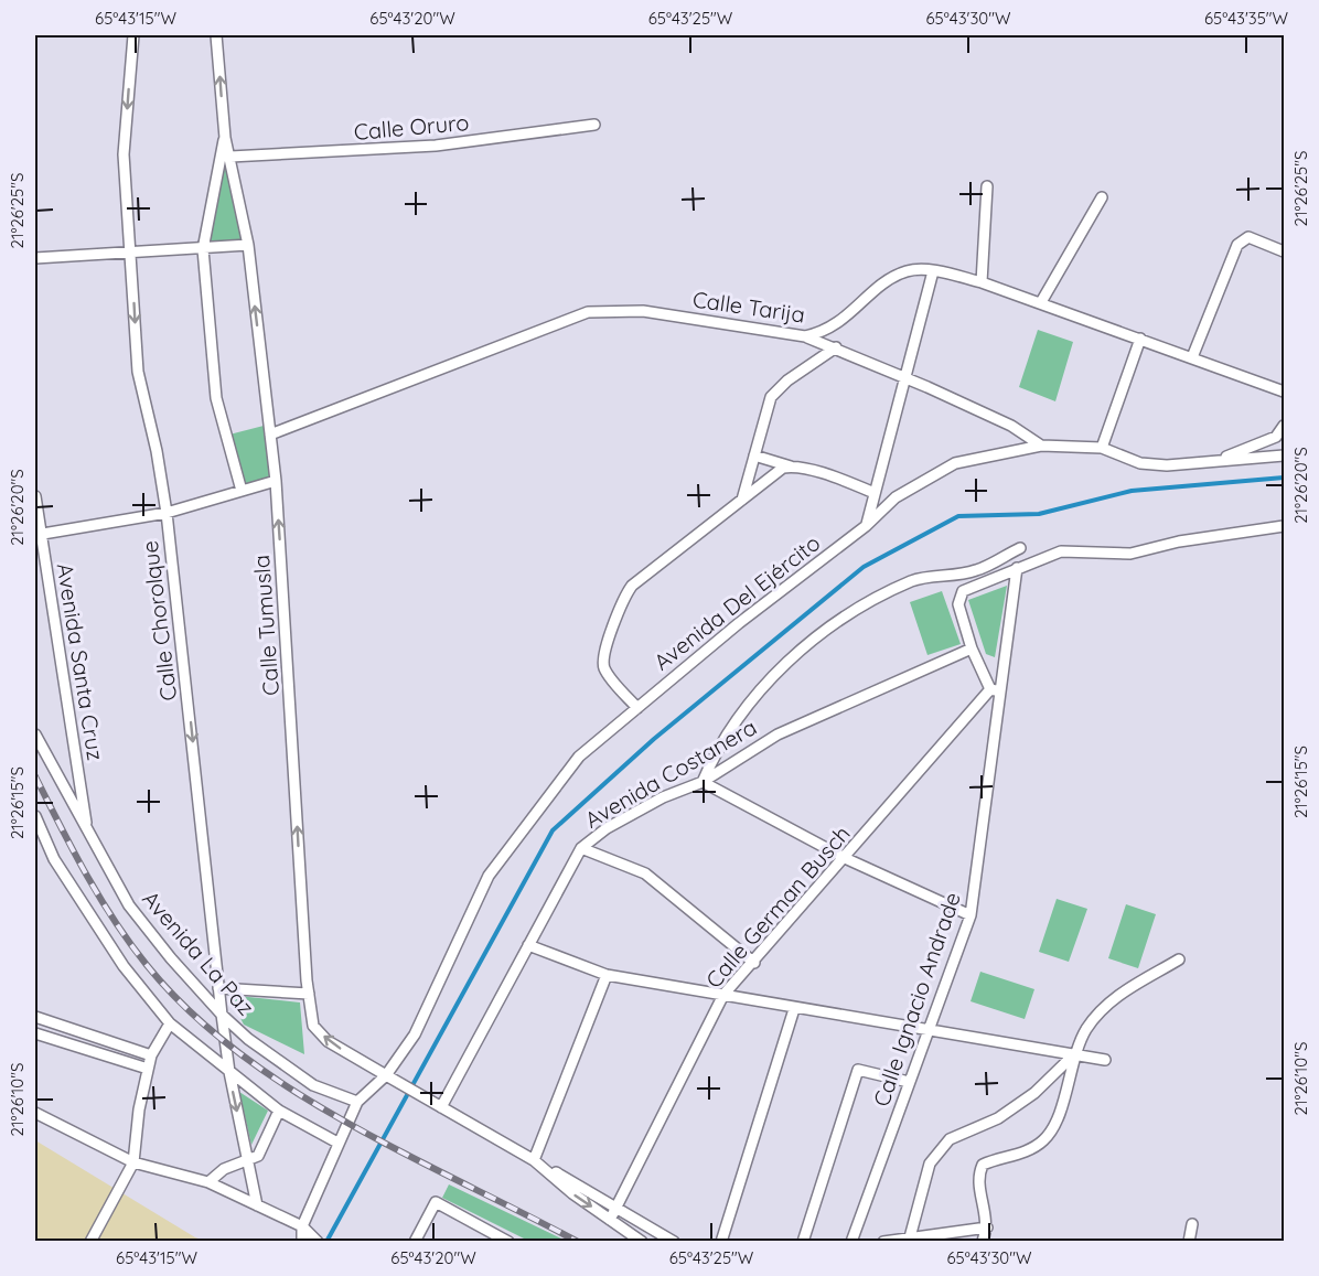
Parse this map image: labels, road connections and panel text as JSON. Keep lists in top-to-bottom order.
{
  "streets": {
    "street": [
      "Calle Oruro",
      "Calle Tarija",
      "Avenida Del Ejército",
      "Calle Chorolque",
      "Calle Tumusla",
      "Avenida Santa Cruz",
      "Avenida Costanera",
      "Calle German Busch",
      "Avenida La Paz",
      "Calle Ignacio Andrade"
    ]
  },
  "crossings": [
    ["Calle Oruro", "Calle Tumusla"],
    ["Calle Tarija", "Calle Tumusla"],
    ["Avenida Del Ejército", "Calle Tumusla"],
    ["Calle Chorolque", "Avenida La Paz"],
    ["Avenida Santa Cruz", "Avenida La Paz"],
    ["Calle German Busch", "Calle Ignacio Andrade"]
  ],
  "one_way": ["Calle Tumusla"],
  "coordinates": [
    "65°43'15\"W",
    "65°43'20\"W",
    "65°43'25\"W",
    "65°43'30\"W",
    "65°43'35\"W",
    "21°26'25\"S",
    "21°26'20\"S",
    "21°26'15\"S",
    "21°26'10\"S"
  ]
}
